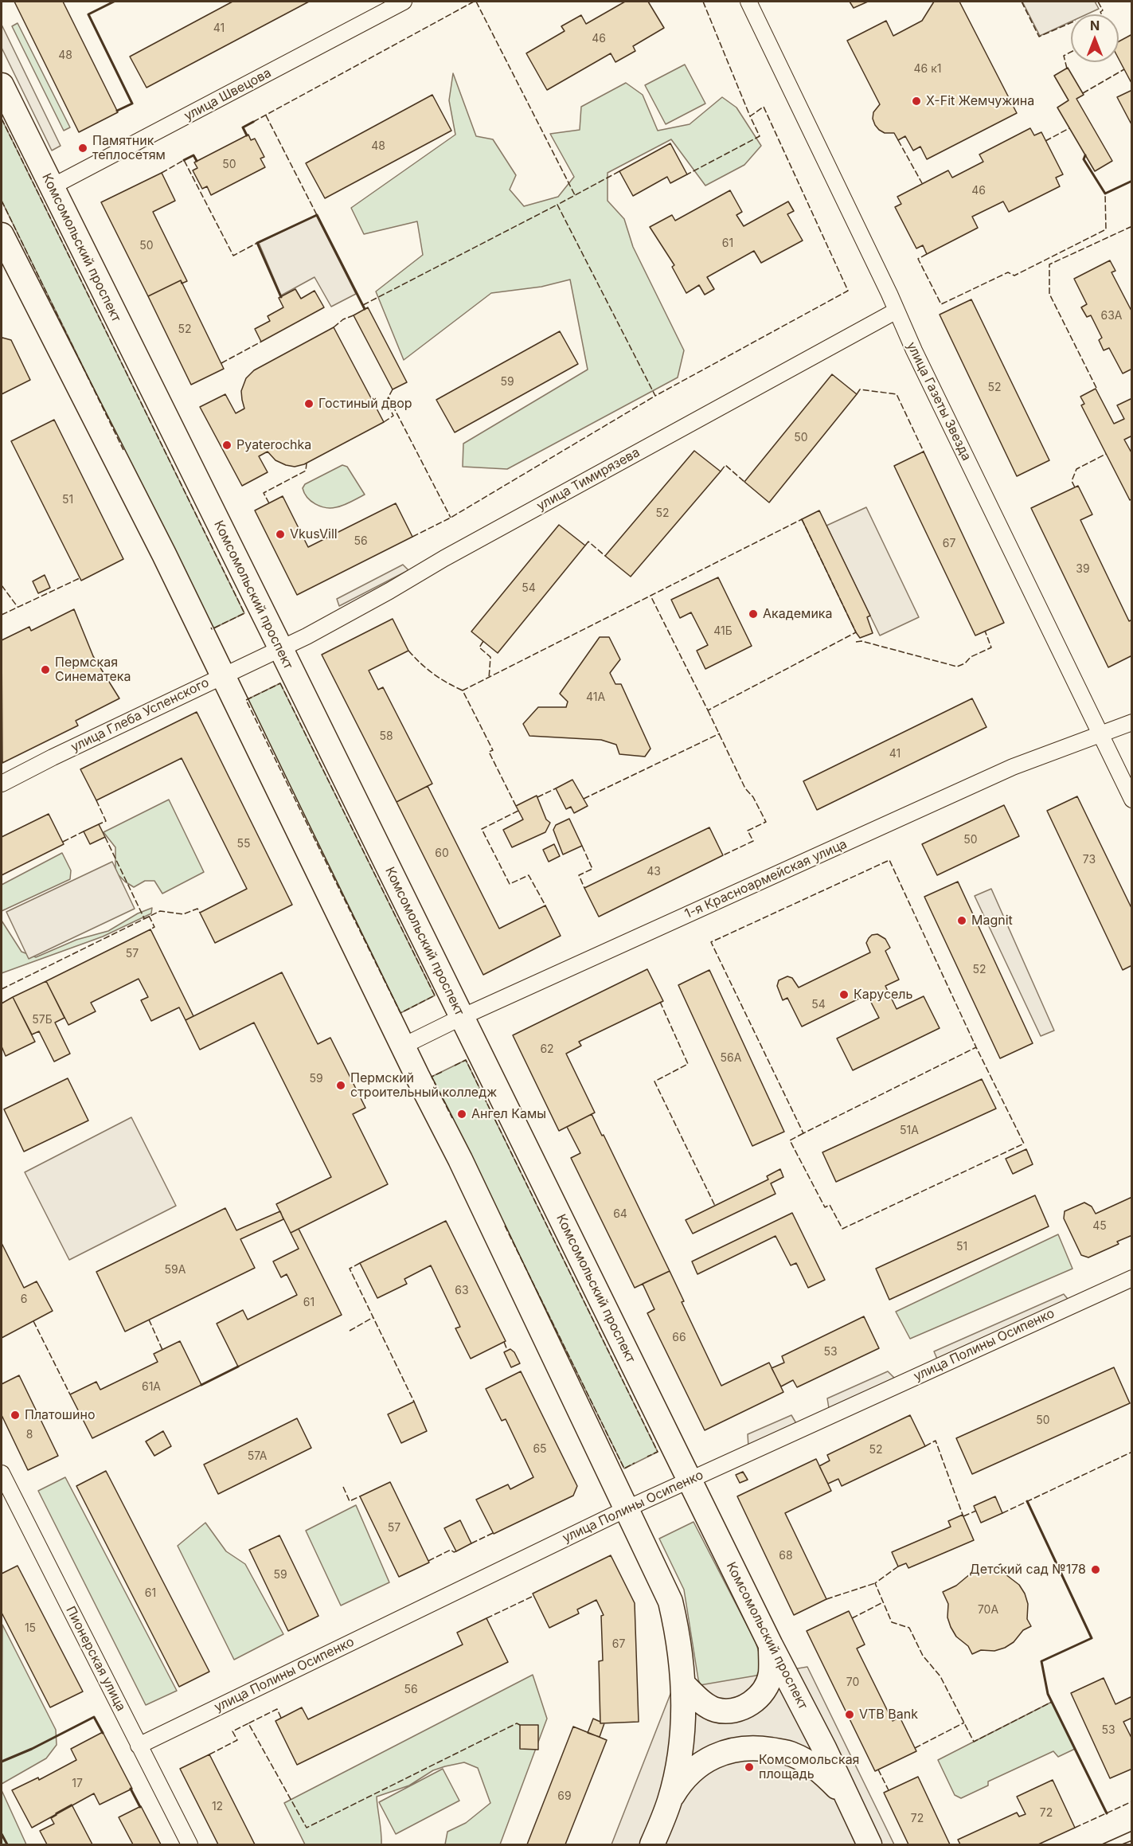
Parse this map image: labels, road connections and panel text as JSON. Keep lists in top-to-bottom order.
{
  "streets": {
    "main road": ["Комсомольский проспект"],
    "street": [
      "улица Швецова",
      "улица Газеты Звезда",
      "улица Тимирязева",
      "улица Глеба Успенского",
      "1-я Красноармейская улица",
      "улица Полины Осипенко",
      "Пионерская улица"
    ]
  },
  "crossings": [
    ["улица Швецова", "Комсомольский проспект"],
    ["Комсомольский проспект", "улица Тимирязева"],
    ["Комсомольский проспект", "улица Глеба Успенского"],
    ["Комсомольский проспект", "1-я Красноармейская улица"],
    ["Комсомольский проспект", "улица Полины Осипенко"],
    ["улица Газеты Звезда", "улица Тимирязева"],
    ["улица Газеты Звезда", "1-я Красноармейская улица"],
    ["улица Тимирязева", "улица Глеба Успенского"],
    ["улица Полины Осипенко", "Пионерская улица"]
  ],
  "places": [
    "X-Fit Жемчужина",
    "Памятник теплосетям",
    "Гостиный двор",
    "Pyaterochka",
    "VkusVill",
    "Академика",
    "Пермская Синематека",
    "Magnit",
    "Карусель",
    "Пермский строительный колледж",
    "Ангел Камы",
    "Платошино",
    "Детский сад №178",
    "VTB Bank",
    "Комсомольская площадь"
  ],
  "house_numbers": [
    "41",
    "46",
    "48",
    "46 к1",
    "48",
    "50",
    "46",
    "61",
    "50",
    "63А",
    "52",
    "59",
    "52",
    "50",
    "51",
    "52",
    "56",
    "67",
    "39",
    "54",
    "41Б",
    "41А",
    "58",
    "41",
    "50",
    "55",
    "60",
    "73",
    "43",
    "57",
    "52",
    "54",
    "57Б",
    "62",
    "56А",
    "59",
    "51А",
    "64",
    "45",
    "51",
    "59А",
    "63",
    "6",
    "61",
    "66",
    "53",
    "61А",
    "50",
    "8",
    "65",
    "52",
    "57А",
    "57",
    "68",
    "59",
    "61",
    "70А",
    "15",
    "67",
    "70",
    "56",
    "53",
    "17",
    "69",
    "12",
    "72",
    "72"
  ],
  "north": "top"
}
